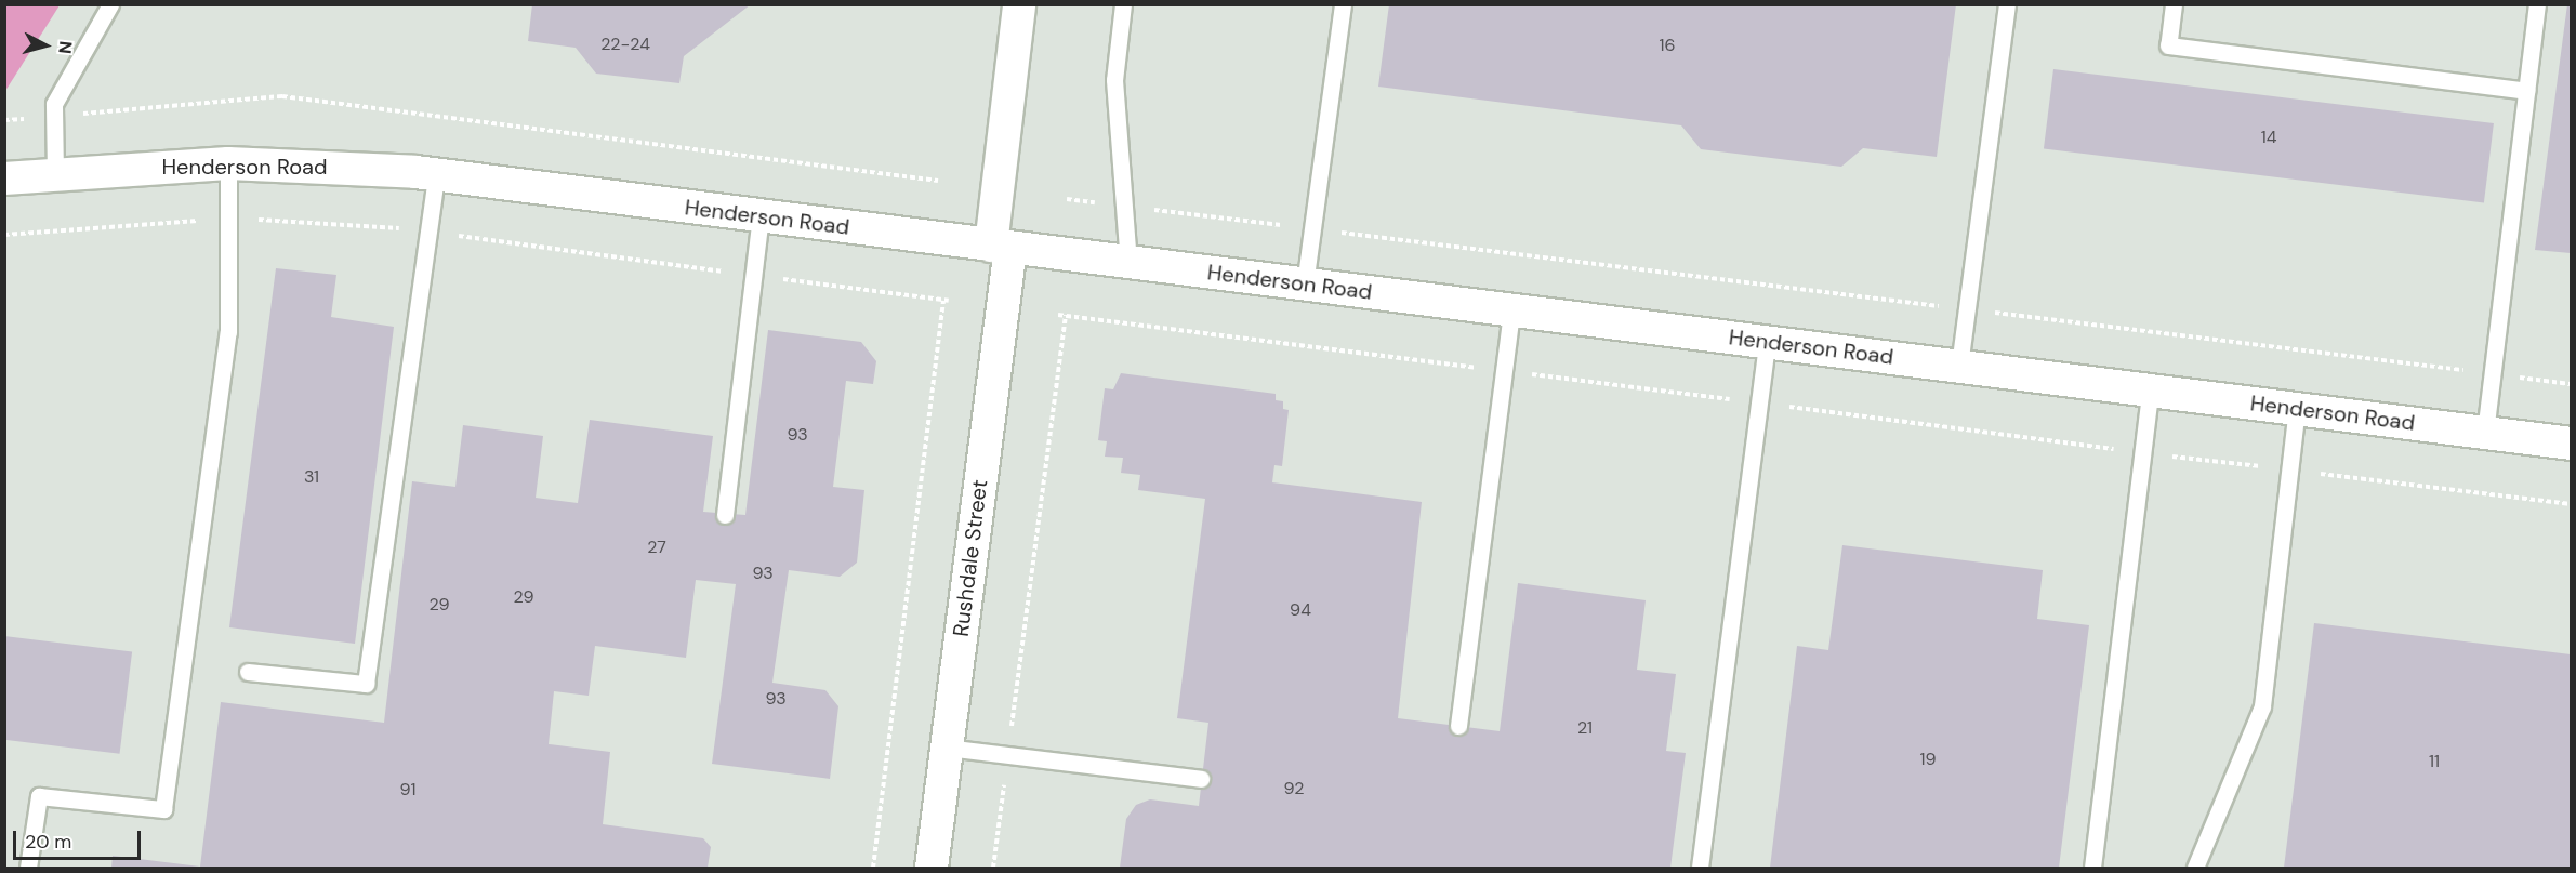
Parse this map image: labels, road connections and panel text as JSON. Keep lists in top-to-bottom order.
{
  "streets": {
    "street": ["Henderson Road", "Rushdale Street"]
  },
  "crossings": [
    ["Henderson Road", "Rushdale Street"]
  ],
  "house_numbers": [
    "22-24",
    "16",
    "14",
    "93",
    "31",
    "27",
    "93",
    "29",
    "29",
    "94",
    "93",
    "21",
    "19",
    "11",
    "92",
    "91"
  ],
  "scale_bar": "20 m",
  "north": "right"
}
